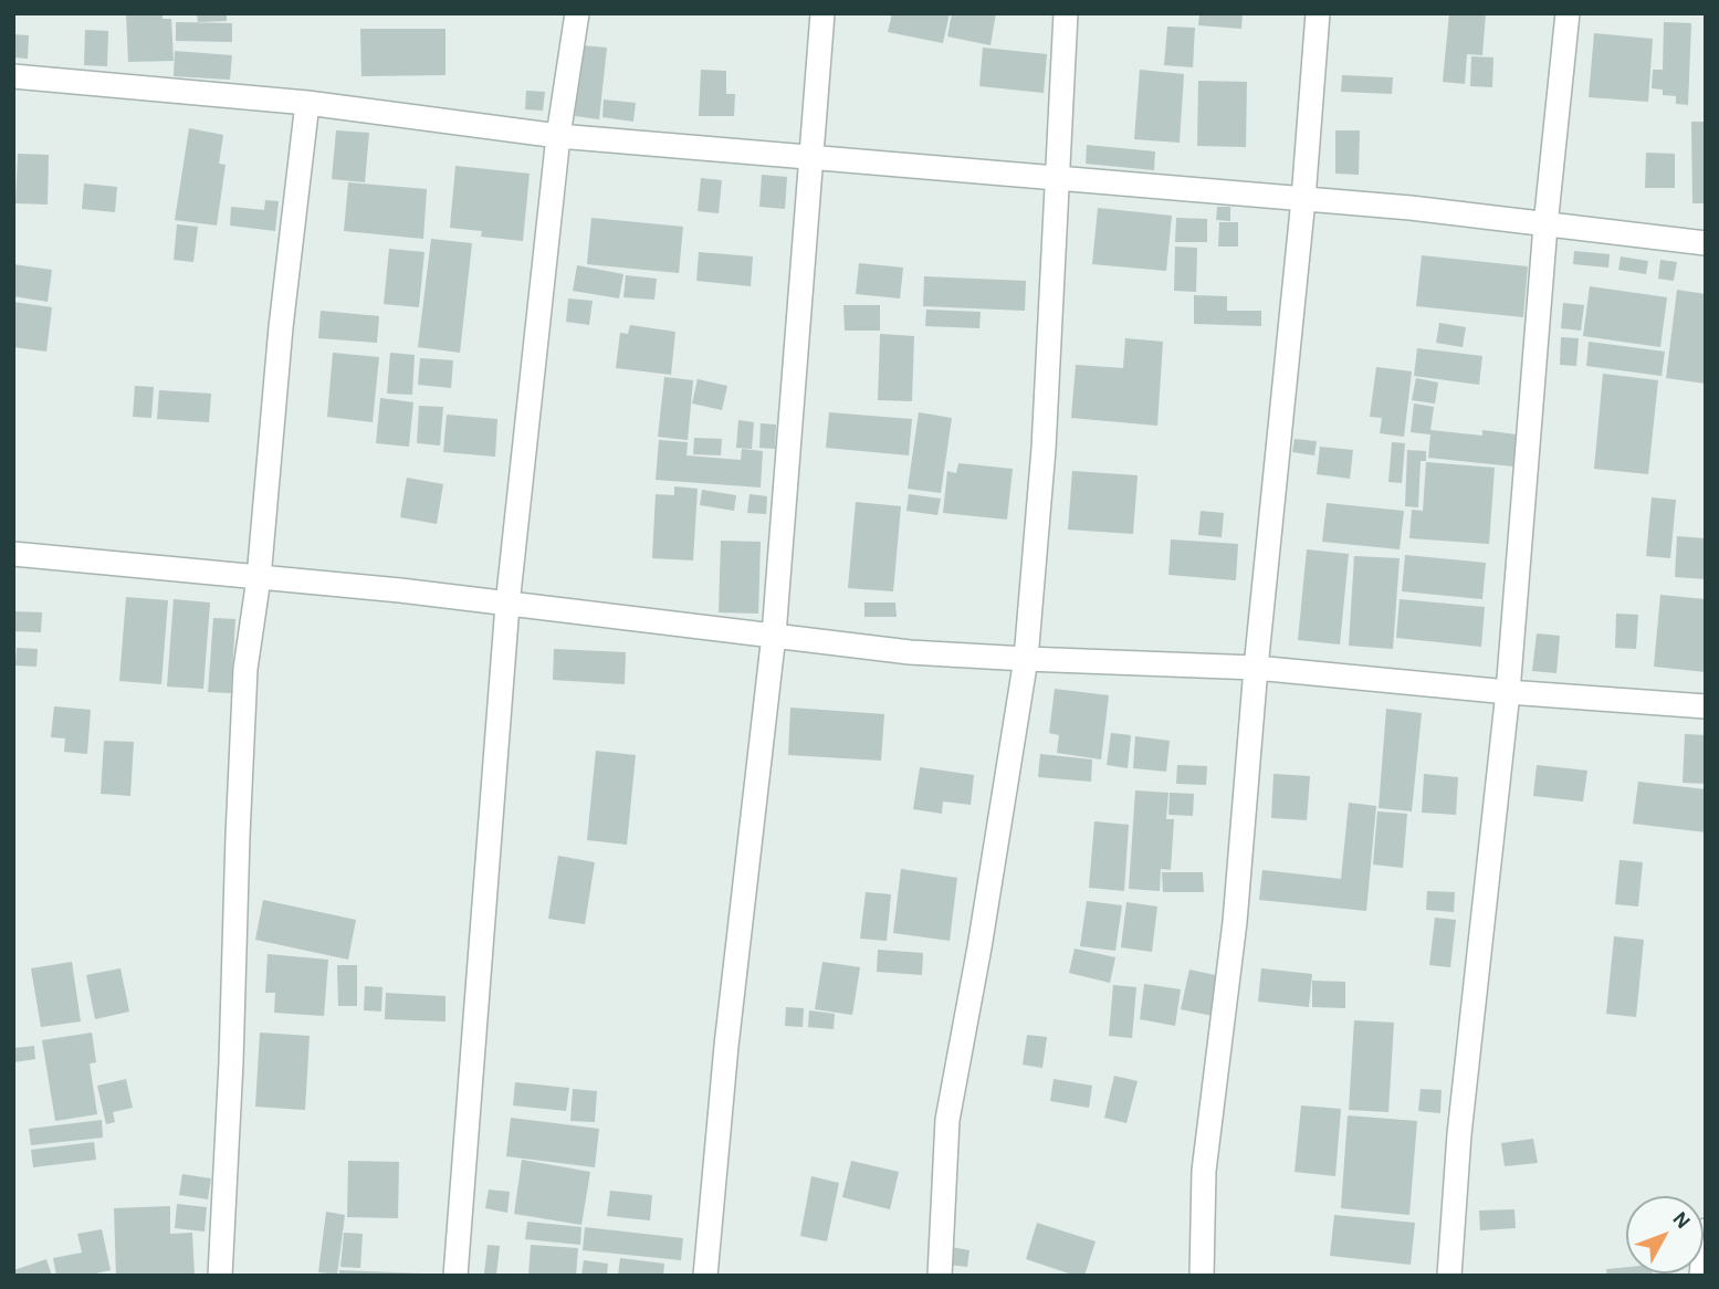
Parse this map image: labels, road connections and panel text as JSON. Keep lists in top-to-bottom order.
{
  "north": "top right"
}
